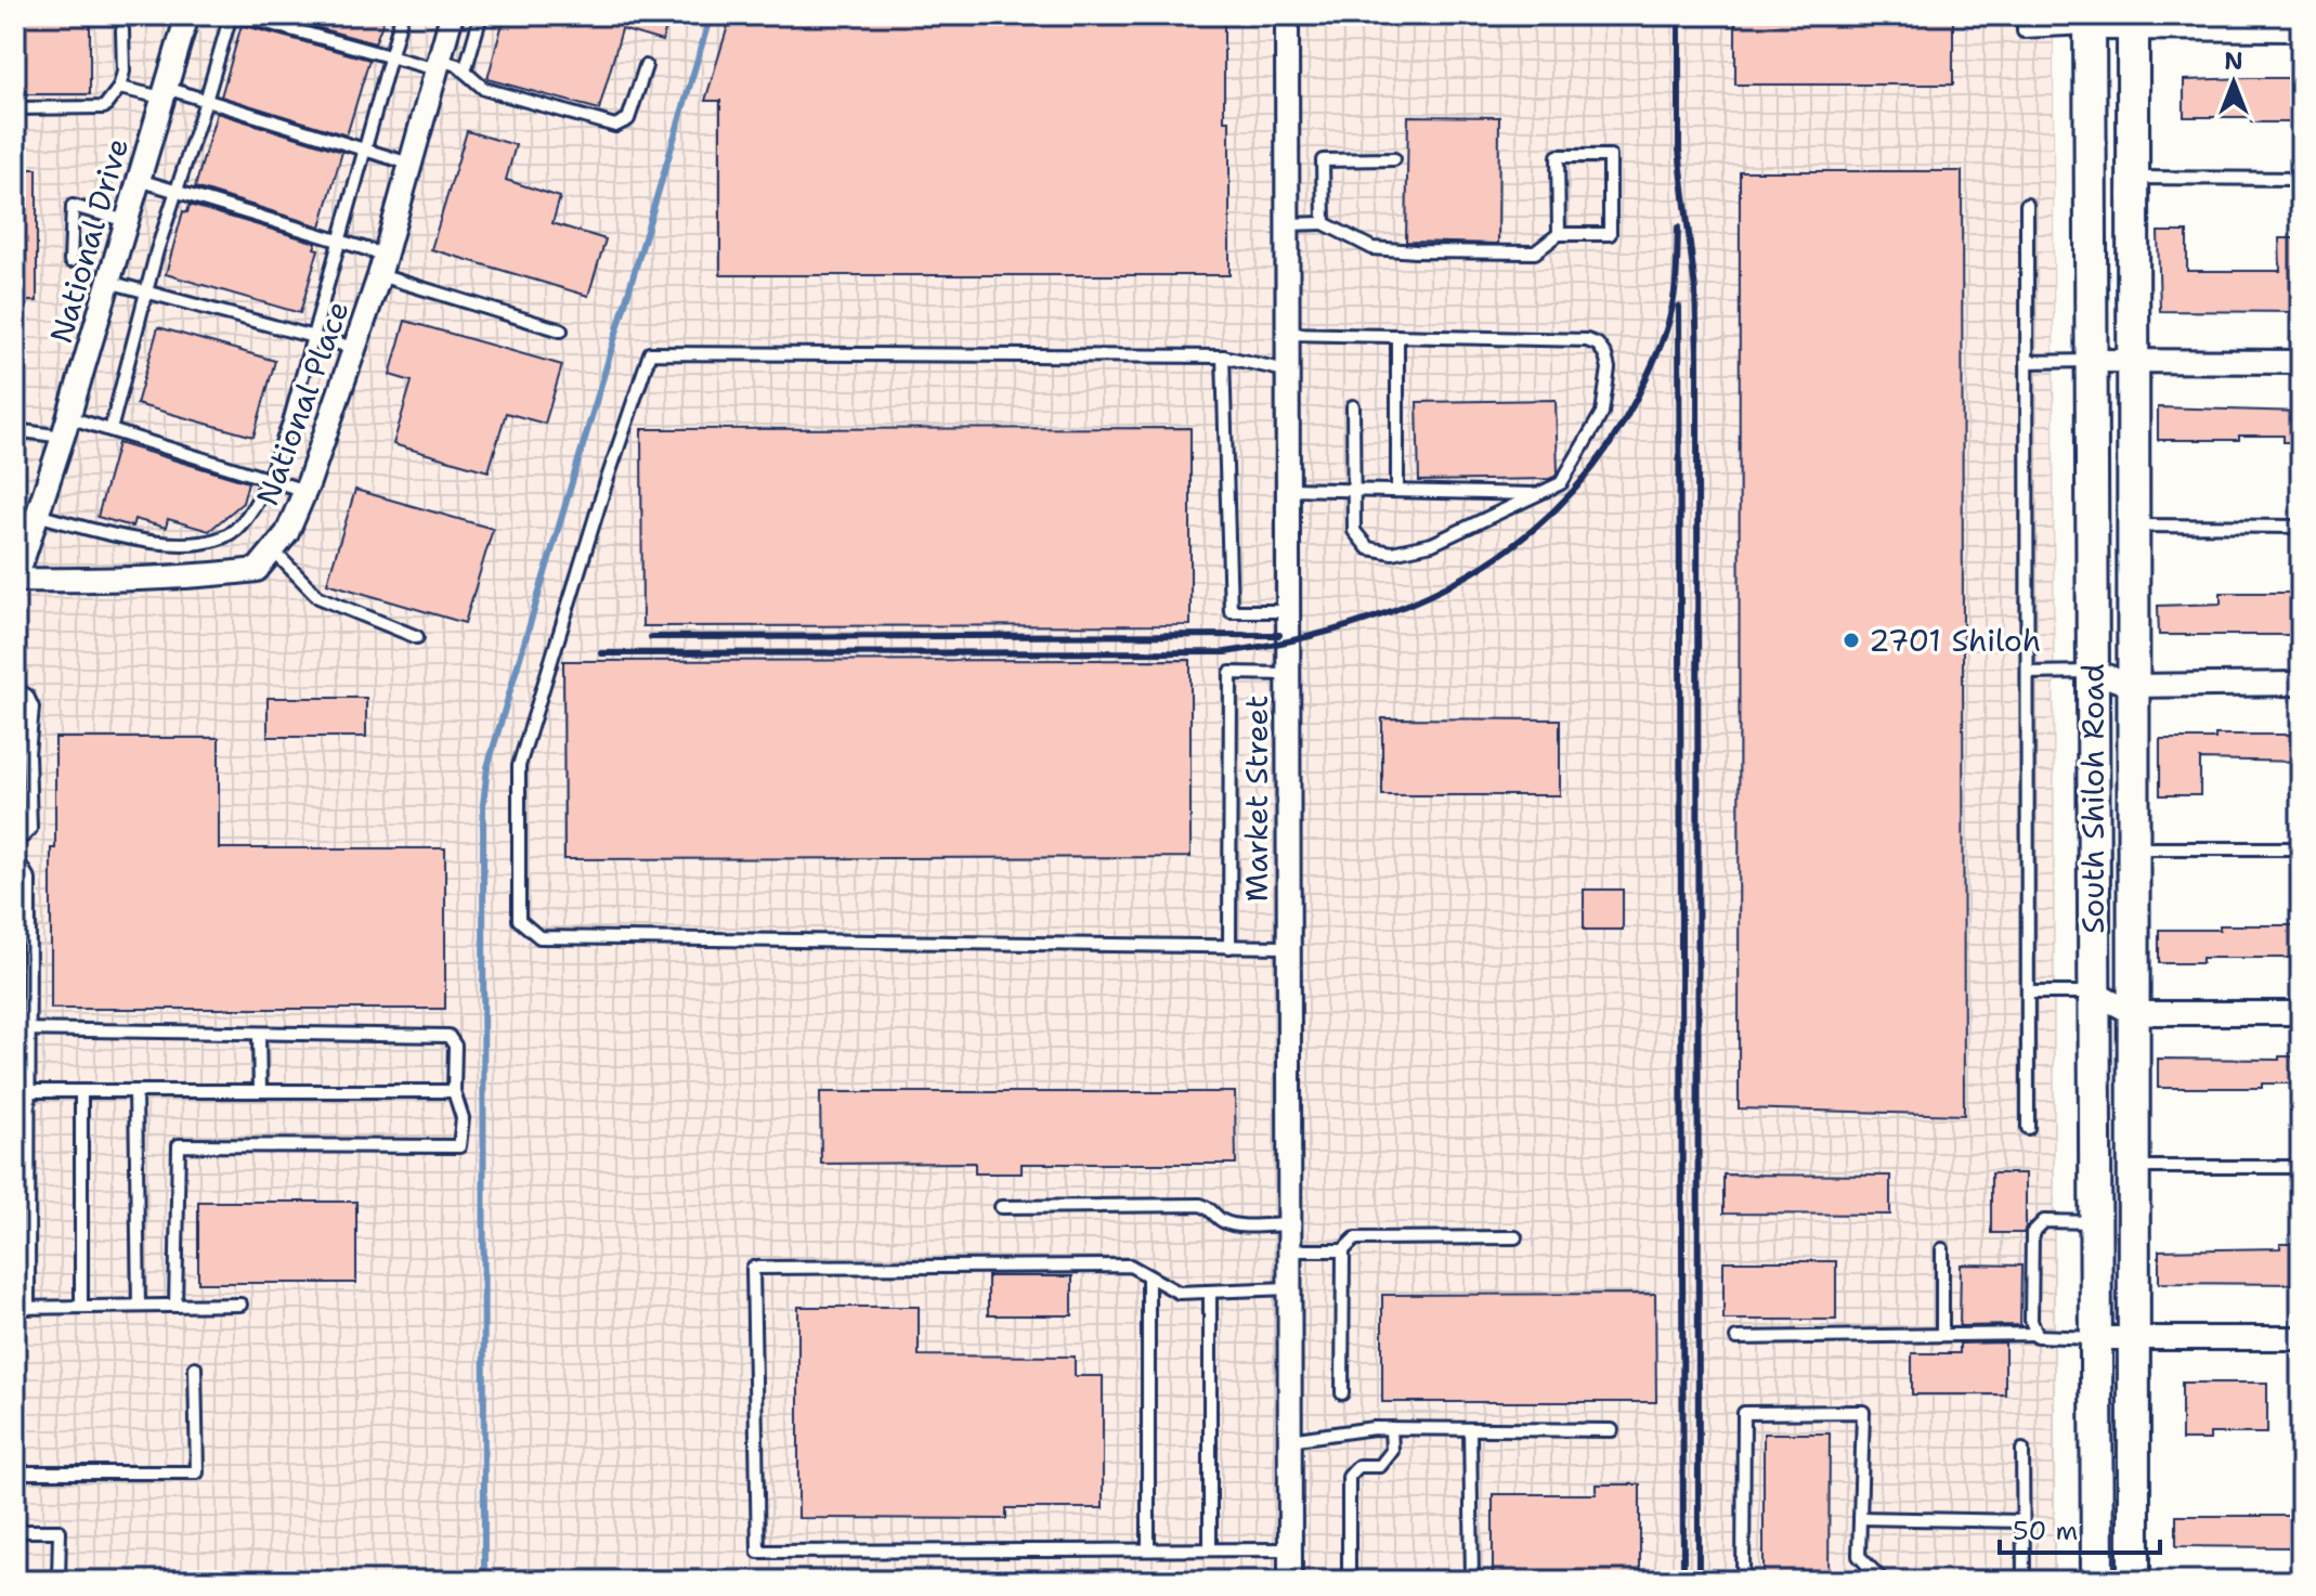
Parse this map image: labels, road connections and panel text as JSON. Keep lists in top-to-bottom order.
{
  "streets": {
    "main road": ["South Shiloh Road"],
    "street": ["National Drive", "National Place", "Market Street"]
  },
  "crossings": [
    ["National Drive", "National Place"]
  ],
  "places": ["2701 Shiloh"],
  "scale_bar": "50 m",
  "north": "top"
}
